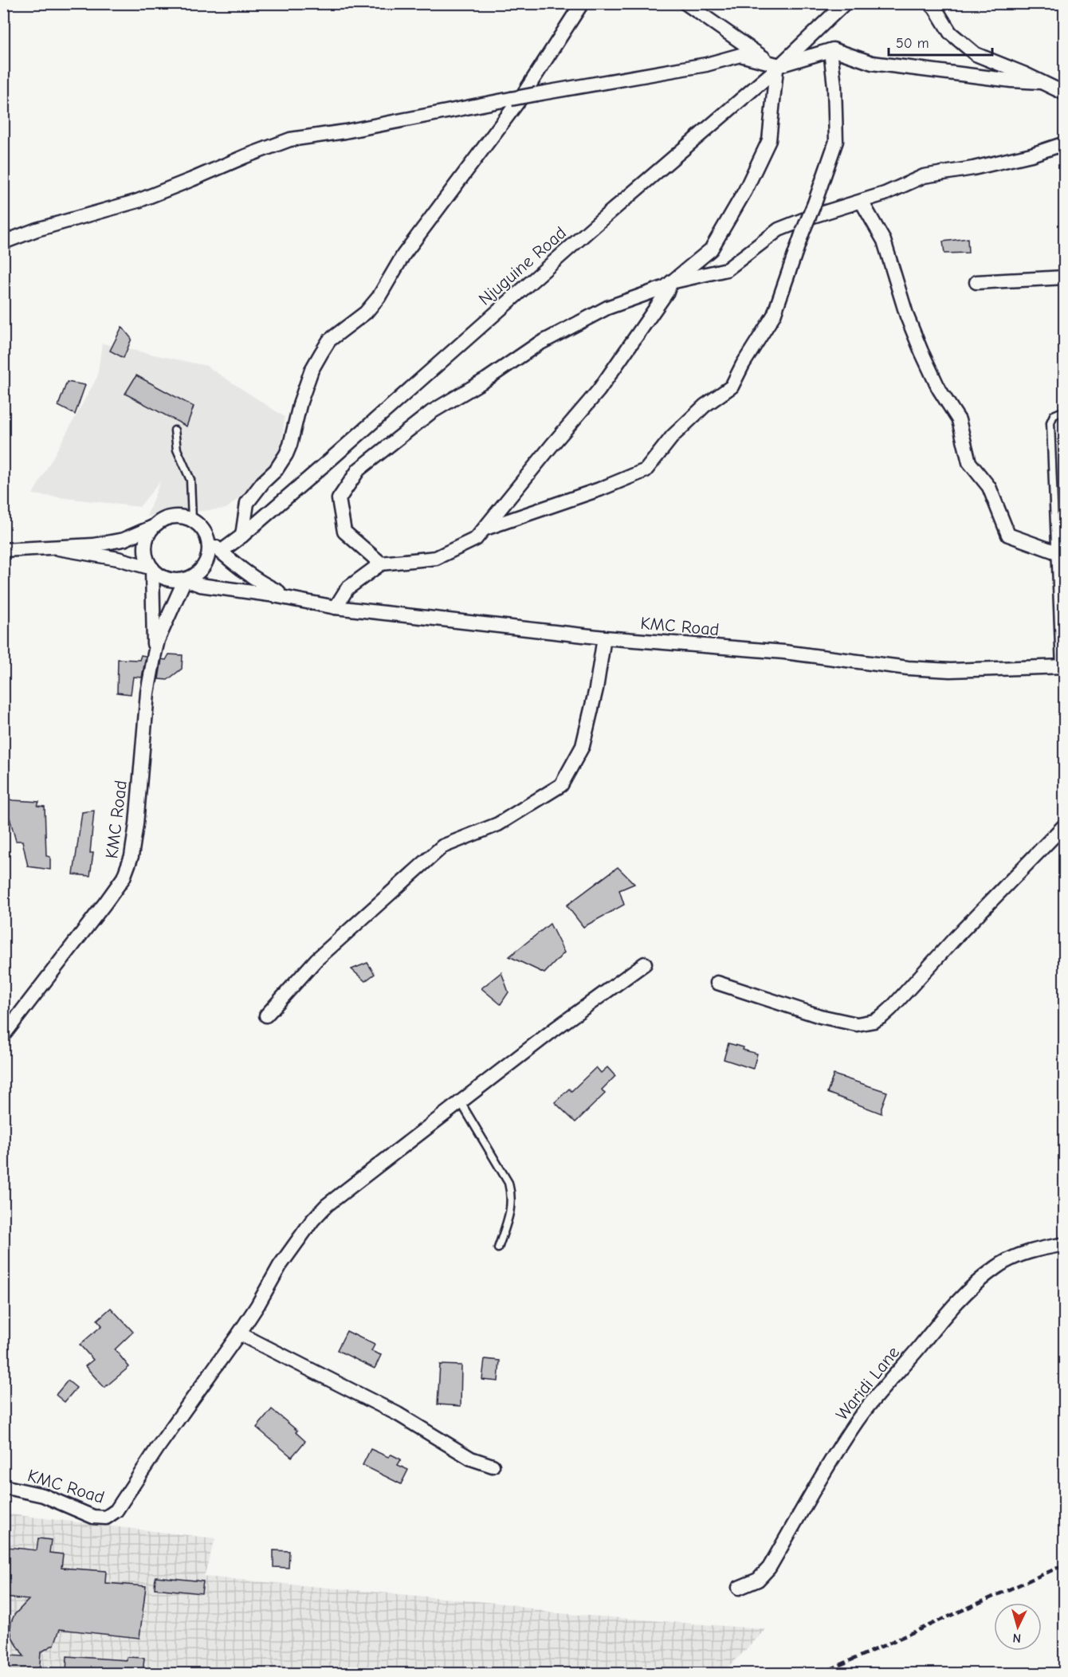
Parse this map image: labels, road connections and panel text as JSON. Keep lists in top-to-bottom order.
{
  "streets": {
    "street": ["Njuguine Road", "KMC Road", "Waridi Lane"]
  },
  "crossings": [
    ["Njuguine Road", "KMC Road"]
  ],
  "scale_bar": "50 m",
  "north": "bottom"
}
